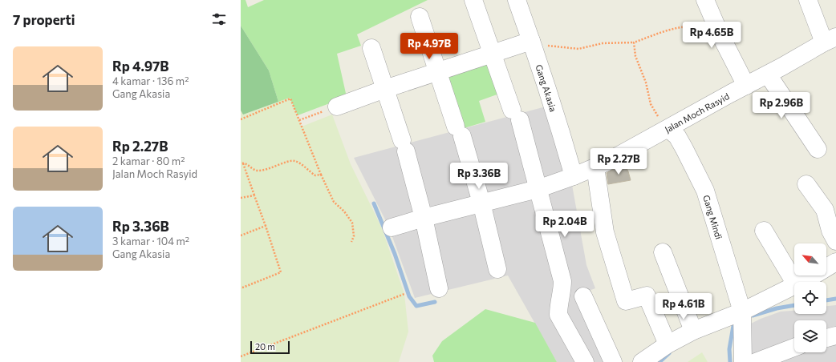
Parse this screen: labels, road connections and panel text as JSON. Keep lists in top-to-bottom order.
{
  "streets": {
    "street": ["Gang Akasia", "Jalan Moch Rasyid", "Gang Mindi"]
  },
  "crossings": [
    ["Gang Akasia", "Jalan Moch Rasyid"],
    ["Jalan Moch Rasyid", "Gang Mindi"]
  ],
  "scale_bar": "20 m",
  "north": "top left",
  "page": {
    "heading": "7 properti",
    "price": [
      "Rp 4.65B",
      "Rp 4.97B",
      "Rp 2.96B",
      "Rp 2.27B",
      "Rp 3.36B",
      "Rp 2.04B",
      "Rp 4.61B"
    ],
    "list": [
      {
        "name": "Rp 4.97B",
        "note": "4 kamar · 136 m² · Gang Akasia"
      },
      {
        "name": "Rp 2.27B",
        "note": "2 kamar · 80 m² · Jalan Moch Rasyid"
      },
      {
        "name": "Rp 3.36B",
        "note": "3 kamar · 104 m² · Gang Akasia"
      }
    ],
    "scale": "20 m"
  }
}
